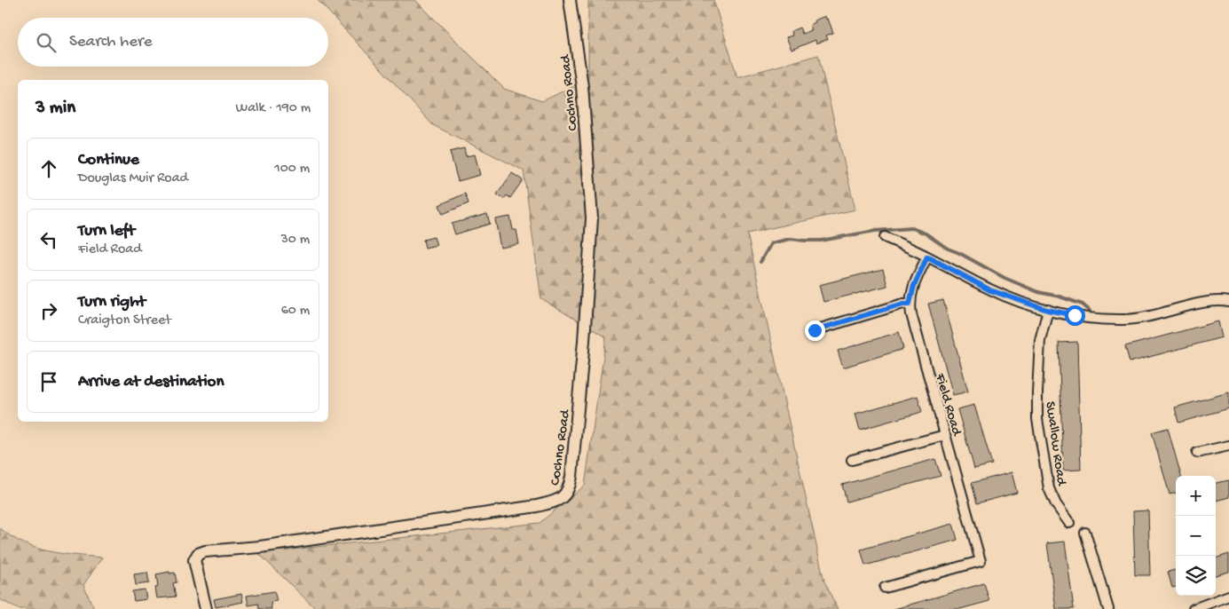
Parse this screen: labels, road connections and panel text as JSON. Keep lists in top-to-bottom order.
{
  "streets": {
    "street": ["Cochno Road", "Field Road", "Swallow Road"]
  },
  "page": {
    "search": "Search here",
    "heading": ["3 min", "Walk · 190 m"],
    "list": [
      ["Continue", "Douglas Muir Road", "100 m"],
      ["Turn left", "Field Road", "30 m"],
      ["Turn right", "Craigton Street", "60 m"],
      "Arrive at destination"
    ],
    "map_buttons": ["+", "−"]
  }
}
